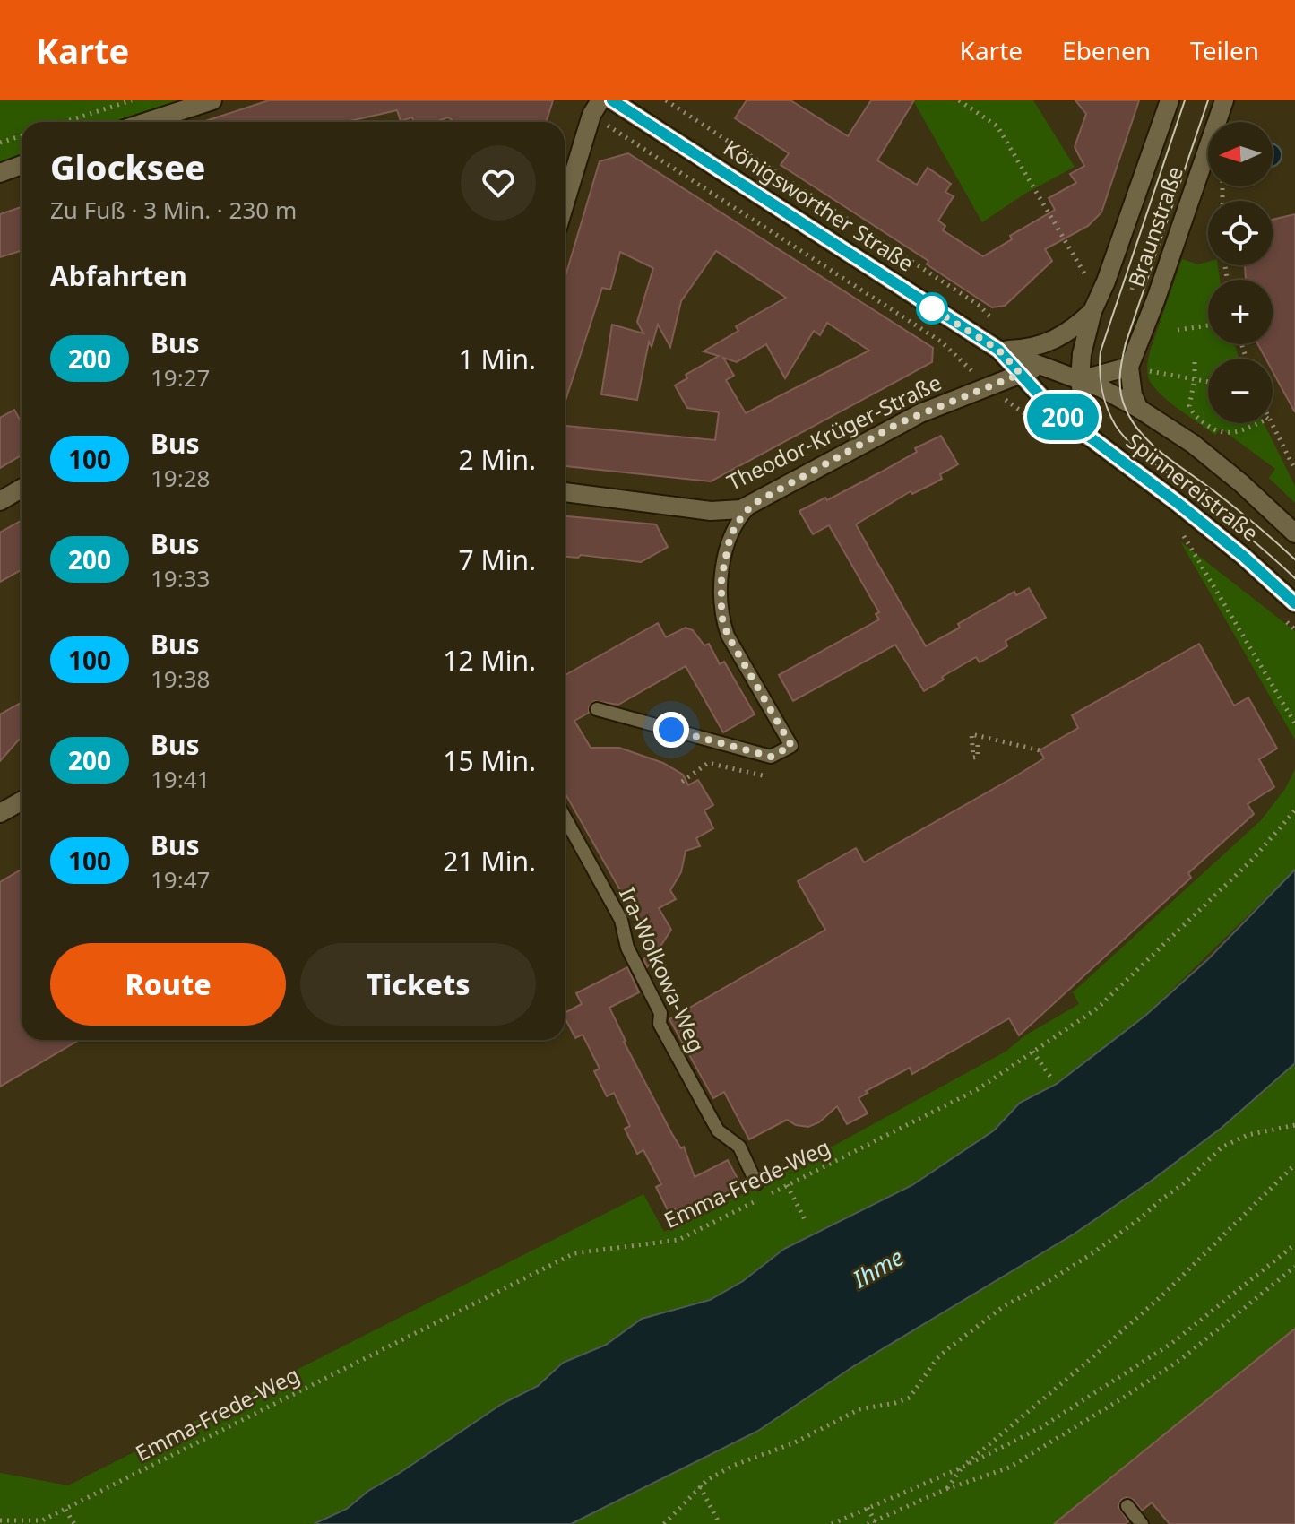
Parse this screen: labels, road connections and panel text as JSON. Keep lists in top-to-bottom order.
{
  "streets": {
    "street": [
      "Königsworther Straße",
      "Braunstraße",
      "Theodor-Krüger-Straße",
      "Spinnereistraße"
    ],
    "lane": ["Ira-Wolkowa-Weg"],
    "path": ["Emma-Frede-Weg"]
  },
  "crossings": [
    ["Königsworther Straße", "Braunstraße"],
    ["Königsworther Straße", "Theodor-Krüger-Straße"],
    ["Königsworther Straße", "Spinnereistraße"],
    ["Braunstraße", "Spinnereistraße"],
    ["Theodor-Krüger-Straße", "Spinnereistraße"]
  ],
  "water": ["Ihme"],
  "lines": ["bus line 200"],
  "north": "left",
  "page": {
    "header": "Karte",
    "nav": ["Karte", "Ebenen", "Teilen"],
    "on_map": "200",
    "map_buttons": ["+", "−"],
    "heading": [
      ["Glocksee", "Zu Fuß · 3 Min. · 230 m"],
      "Abfahrten"
    ],
    "list": [
      {
        "mark": "200",
        "name": "Bus",
        "note": "19:27",
        "value": "1 Min."
      },
      {
        "mark": "100",
        "name": "Bus",
        "note": "19:28",
        "value": "2 Min."
      },
      {
        "mark": "200",
        "name": "Bus",
        "note": "19:33",
        "value": "7 Min."
      },
      {
        "mark": "100",
        "name": "Bus",
        "note": "19:38",
        "value": "12 Min."
      },
      {
        "mark": "200",
        "name": "Bus",
        "note": "19:41",
        "value": "15 Min."
      },
      {
        "mark": "100",
        "name": "Bus",
        "note": "19:47",
        "value": "21 Min."
      }
    ],
    "buttons": ["Route", "Tickets"]
  }
}
